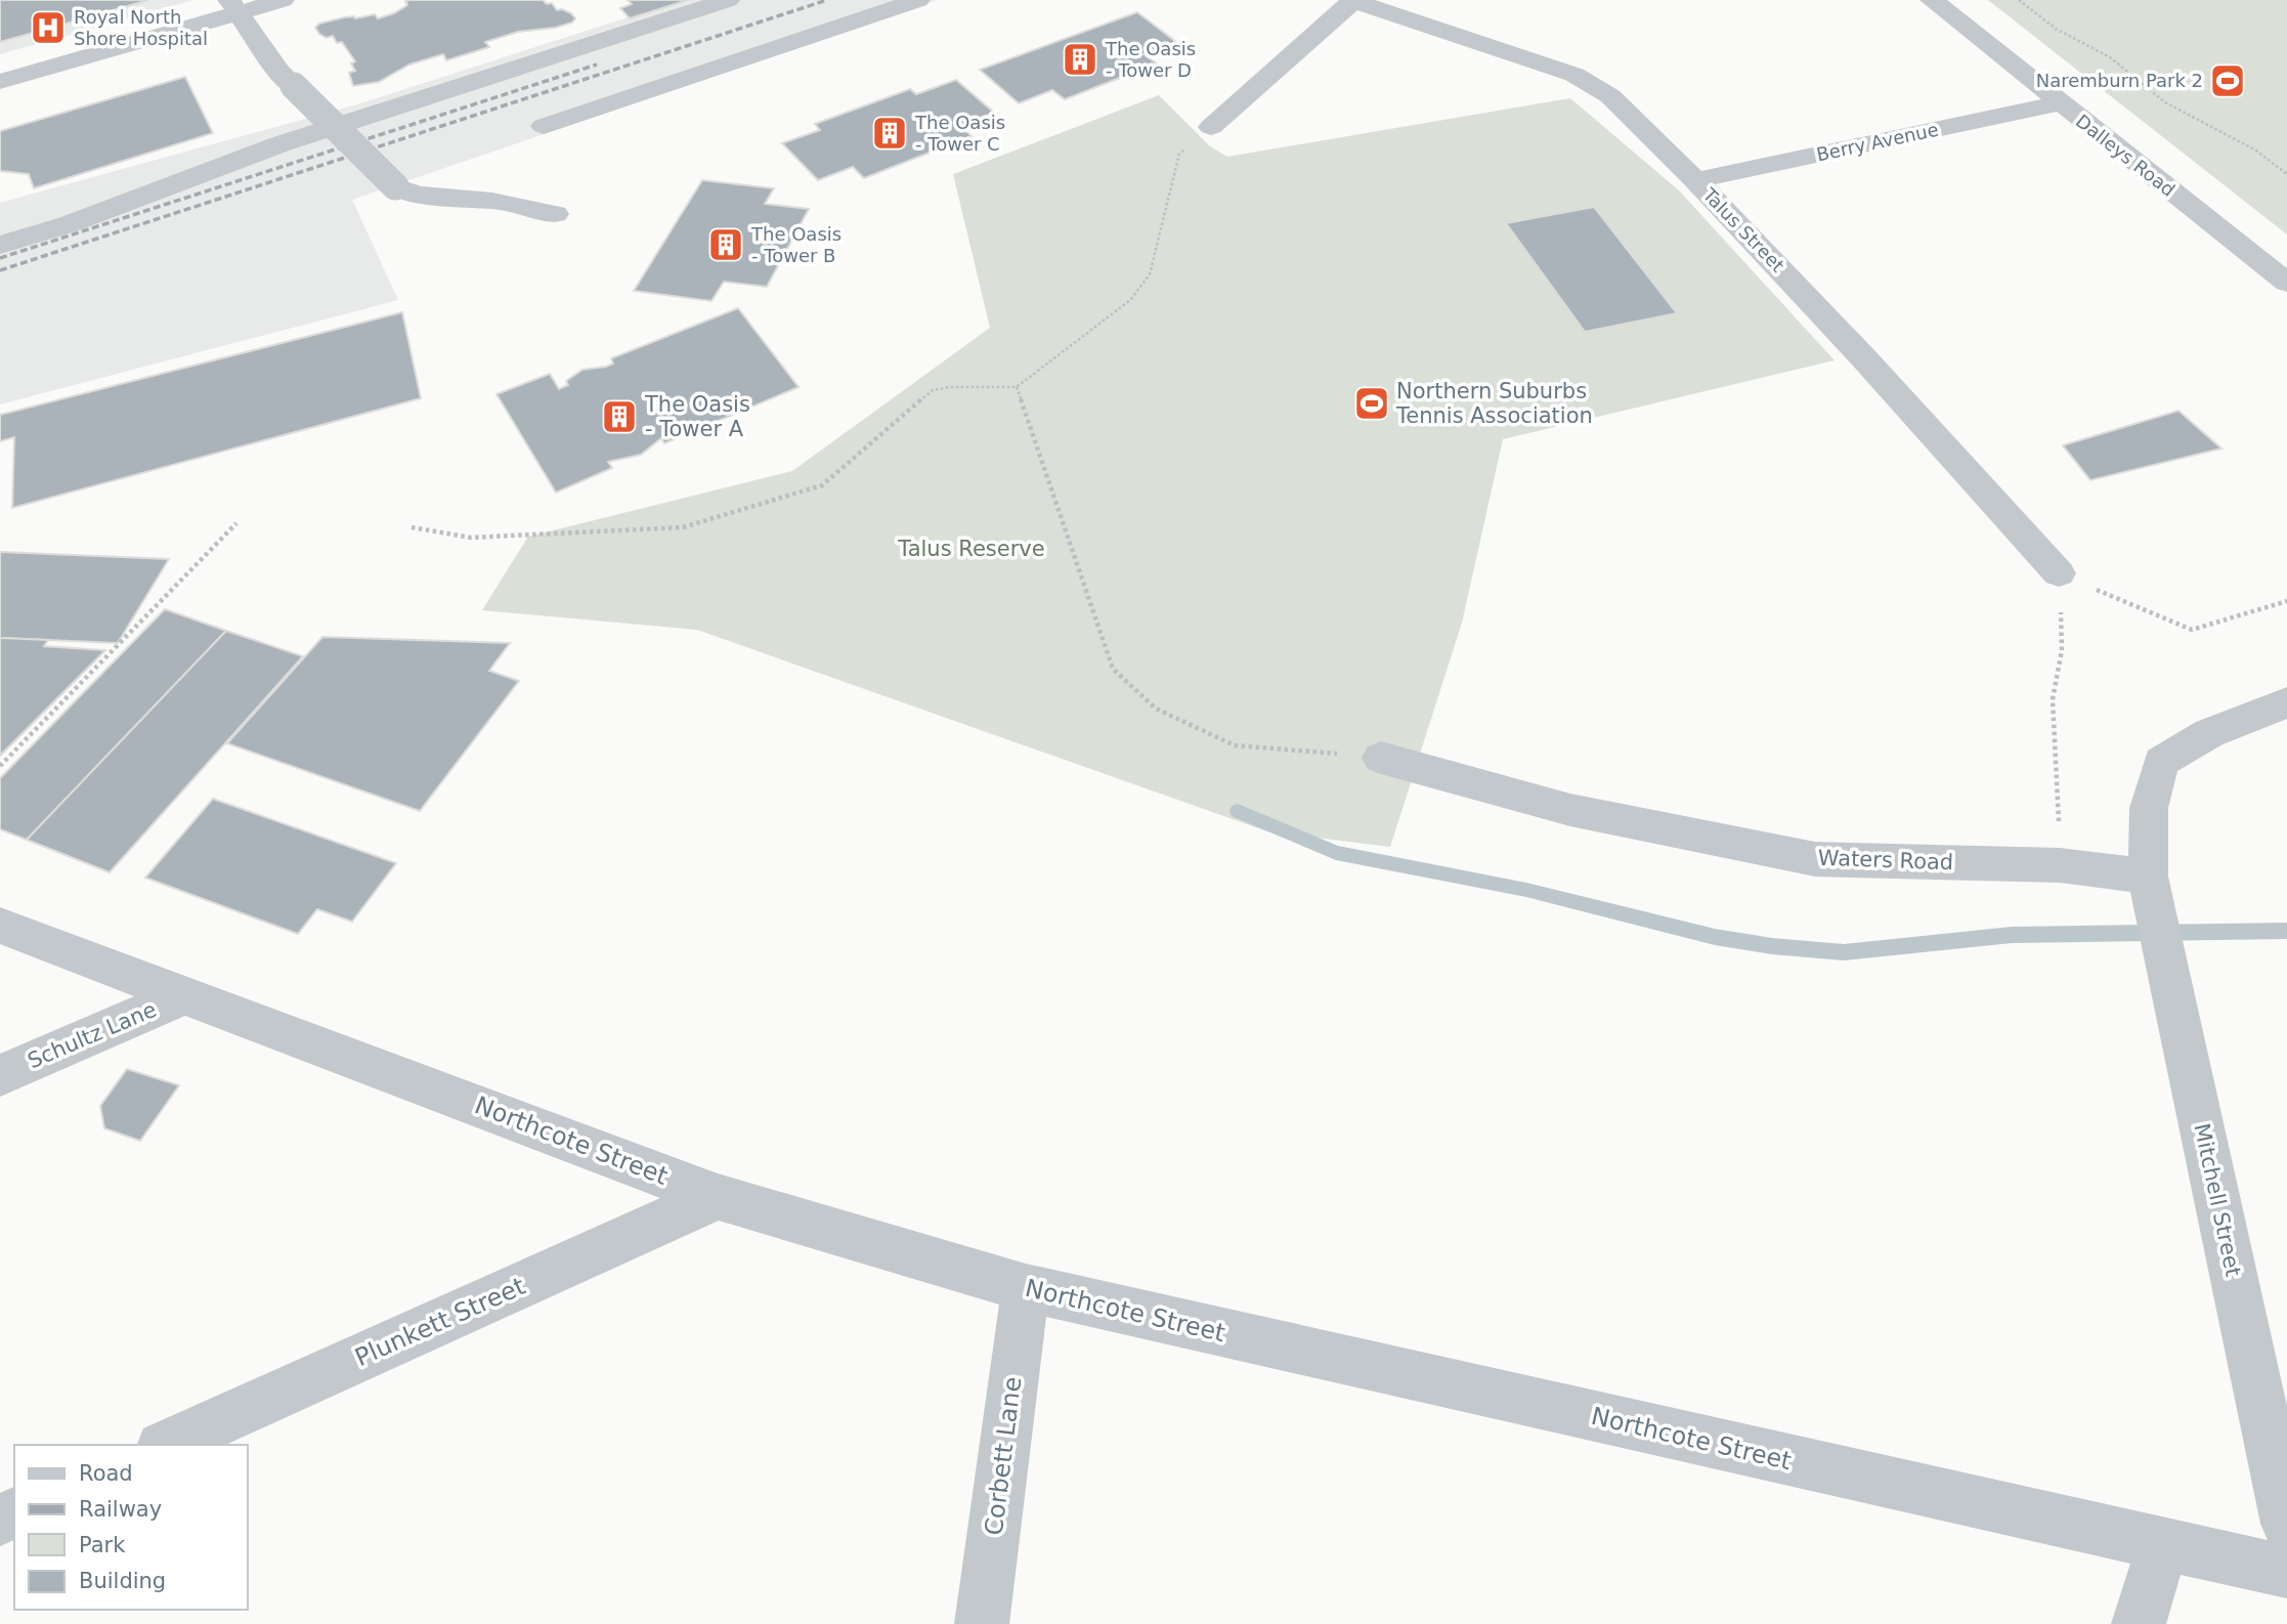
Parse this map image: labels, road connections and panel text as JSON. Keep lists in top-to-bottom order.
{
  "streets": {
    "street": [
      "Berry Avenue",
      "Dalleys Road",
      "Talus Street",
      "Waters Road",
      "Schultz Lane",
      "Northcote Street",
      "Mitchell Street",
      "Plunkett Street",
      "Corbett Lane"
    ]
  },
  "crossings": [
    ["Berry Avenue", "Dalleys Road"],
    ["Berry Avenue", "Talus Street"],
    ["Waters Road", "Mitchell Street"],
    ["Schultz Lane", "Northcote Street"],
    ["Northcote Street", "Plunkett Street"],
    ["Northcote Street", "Corbett Lane"]
  ],
  "parks": ["Talus Reserve"],
  "places": {
    "hospital": ["Royal North Shore Hospital"],
    "building": [
      "The Oasis - Tower D",
      "The Oasis - Tower C",
      "The Oasis - Tower B",
      "The Oasis - Tower A"
    ],
    "sports": ["Naremburn Park 2", "Northern Suburbs Tennis Association"]
  },
  "legend": [
    "Road",
    "Railway",
    "Park",
    "Building"
  ]
}
